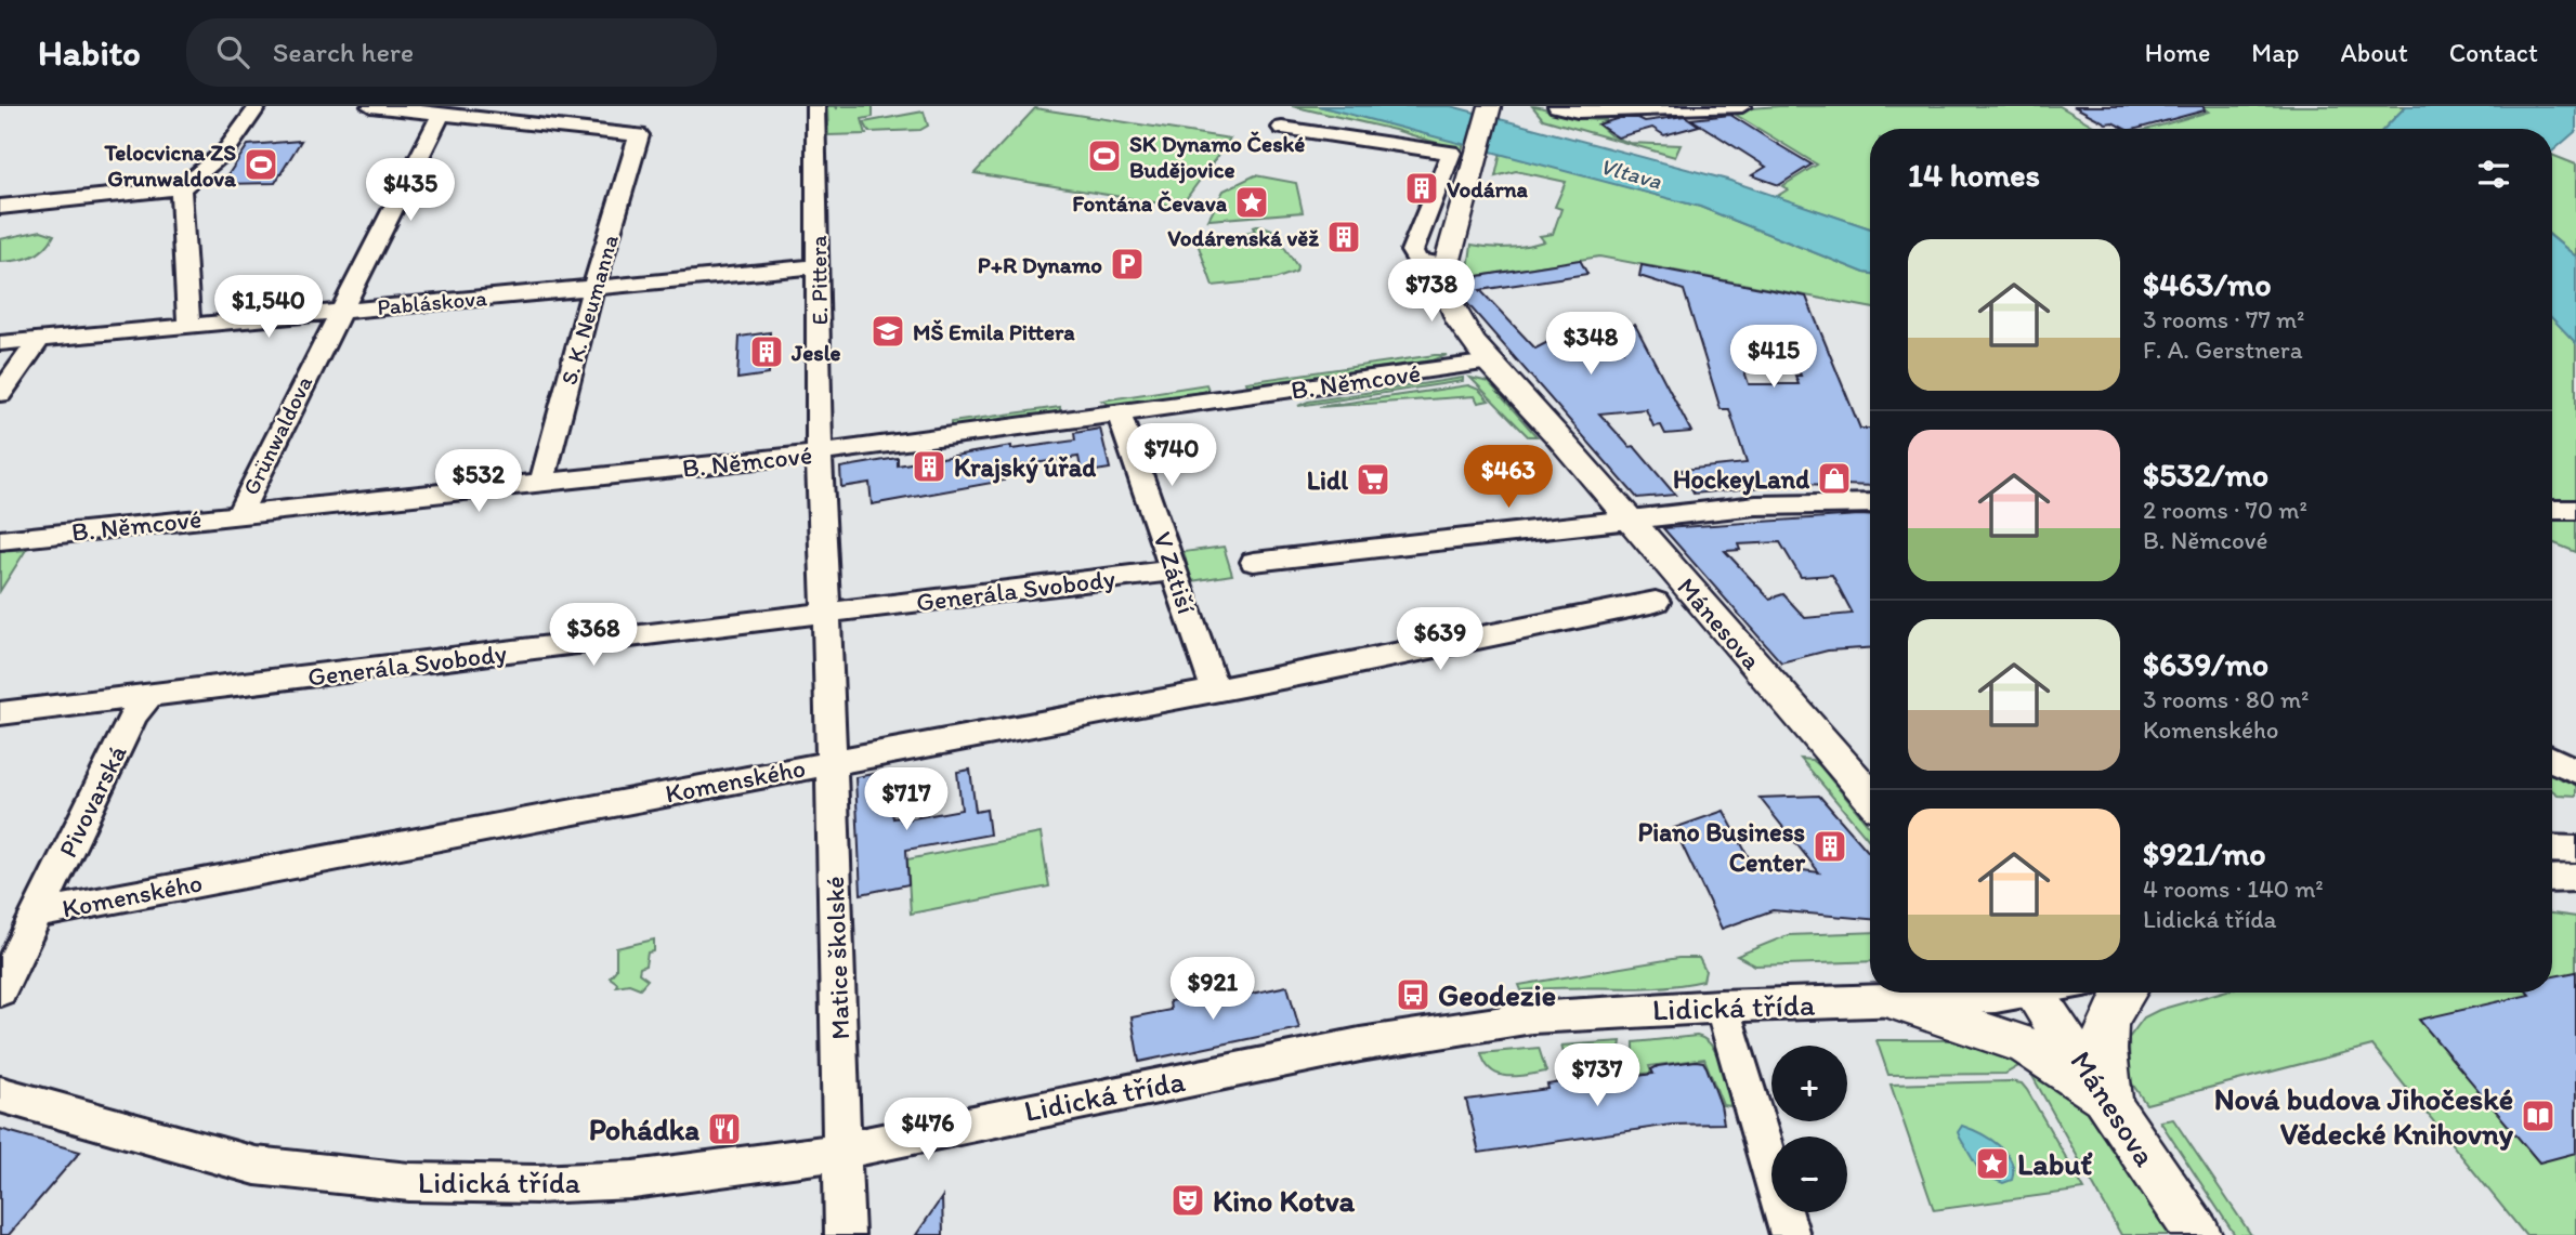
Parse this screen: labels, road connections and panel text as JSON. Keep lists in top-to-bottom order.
{
  "streets": {
    "main road": ["Mánesova"],
    "street": [
      "E. Pittera",
      "Pabláskova",
      "S. K. Neumanna",
      "B. Němcové",
      "Grünwaldova",
      "V Zátiší",
      "Generála Svobody",
      "Komenského",
      "Pivovarská",
      "Matice školské",
      "Lidická třída"
    ]
  },
  "crossings": [
    ["E. Pittera", "Pabláskova"],
    ["E. Pittera", "B. Němcové"],
    ["E. Pittera", "Matice školské"],
    ["Pabláskova", "S. K. Neumanna"],
    ["Pabláskova", "Grünwaldova"],
    ["S. K. Neumanna", "B. Němcové"],
    ["S. K. Neumanna", "Grünwaldova"],
    ["B. Němcové", "Grünwaldova"],
    ["B. Němcové", "V Zátiší"],
    ["B. Němcové", "Mánesova"],
    ["B. Němcové", "Matice školské"],
    ["V Zátiší", "Generála Svobody"],
    ["V Zátiší", "Komenského"],
    ["Generála Svobody", "Pivovarská"],
    ["Generála Svobody", "Matice školské"],
    ["Komenského", "Pivovarská"],
    ["Komenského", "Matice školské"],
    ["Matice školské", "Lidická třída"]
  ],
  "water": ["Vltava"],
  "places": {
    "sports": ["SK Dynamo České Budějovice", "Telocvicna ZS Grunwaldova"],
    "building": [
      "Vodárna",
      "Vodárenská věž",
      "Jesle",
      "Krajský úřad",
      "Piano Business Center"
    ],
    "place": ["Fontána Čevava", "Labuť"],
    "parking": ["P+R Dynamo"],
    "school or university": ["MŠ Emila Pittera"],
    "shop": ["HockeyLand"],
    "supermarket": ["Lidl"],
    "bus stop": ["Geodezie"],
    "library": ["Nová budova Jihočeské Vědecké Knihovny"],
    "restaurant": ["Pohádka"],
    "theatre": ["Kino Kotva"]
  },
  "page": {
    "header": "Habito",
    "search": "Search here",
    "nav": [
      "Home",
      "Map",
      "About",
      "Contact"
    ],
    "heading": "14 homes",
    "price": [
      "$435",
      "$738",
      "$1,540",
      "$348",
      "$415",
      "$740",
      "$463",
      "$532",
      "$368",
      "$639",
      "$717",
      "$921",
      "$737",
      "$476"
    ],
    "list": [
      {
        "name": "$463/mo",
        "note": "3 rooms · 77 m² · F. A. Gerstnera"
      },
      {
        "name": "$532/mo",
        "note": "2 rooms · 70 m² · B. Němcové"
      },
      {
        "name": "$639/mo",
        "note": "3 rooms · 80 m² · Komenského"
      },
      {
        "name": "$921/mo",
        "note": "4 rooms · 140 m² · Lidická třída"
      }
    ],
    "map_buttons": ["+", "−"]
  }
}
